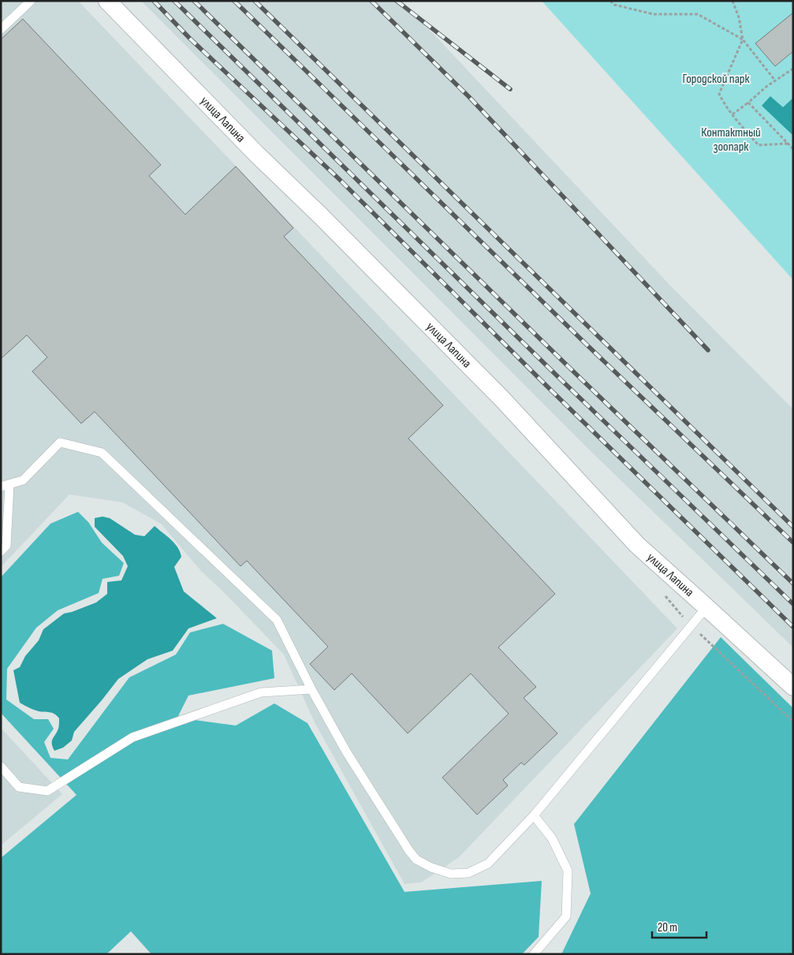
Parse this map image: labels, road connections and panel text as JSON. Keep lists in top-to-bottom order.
{
  "streets": {
    "street": ["улица Лапина"]
  },
  "parks": ["Городской парк", "Контактный зоопарк"],
  "scale_bar": "20 m"
}
